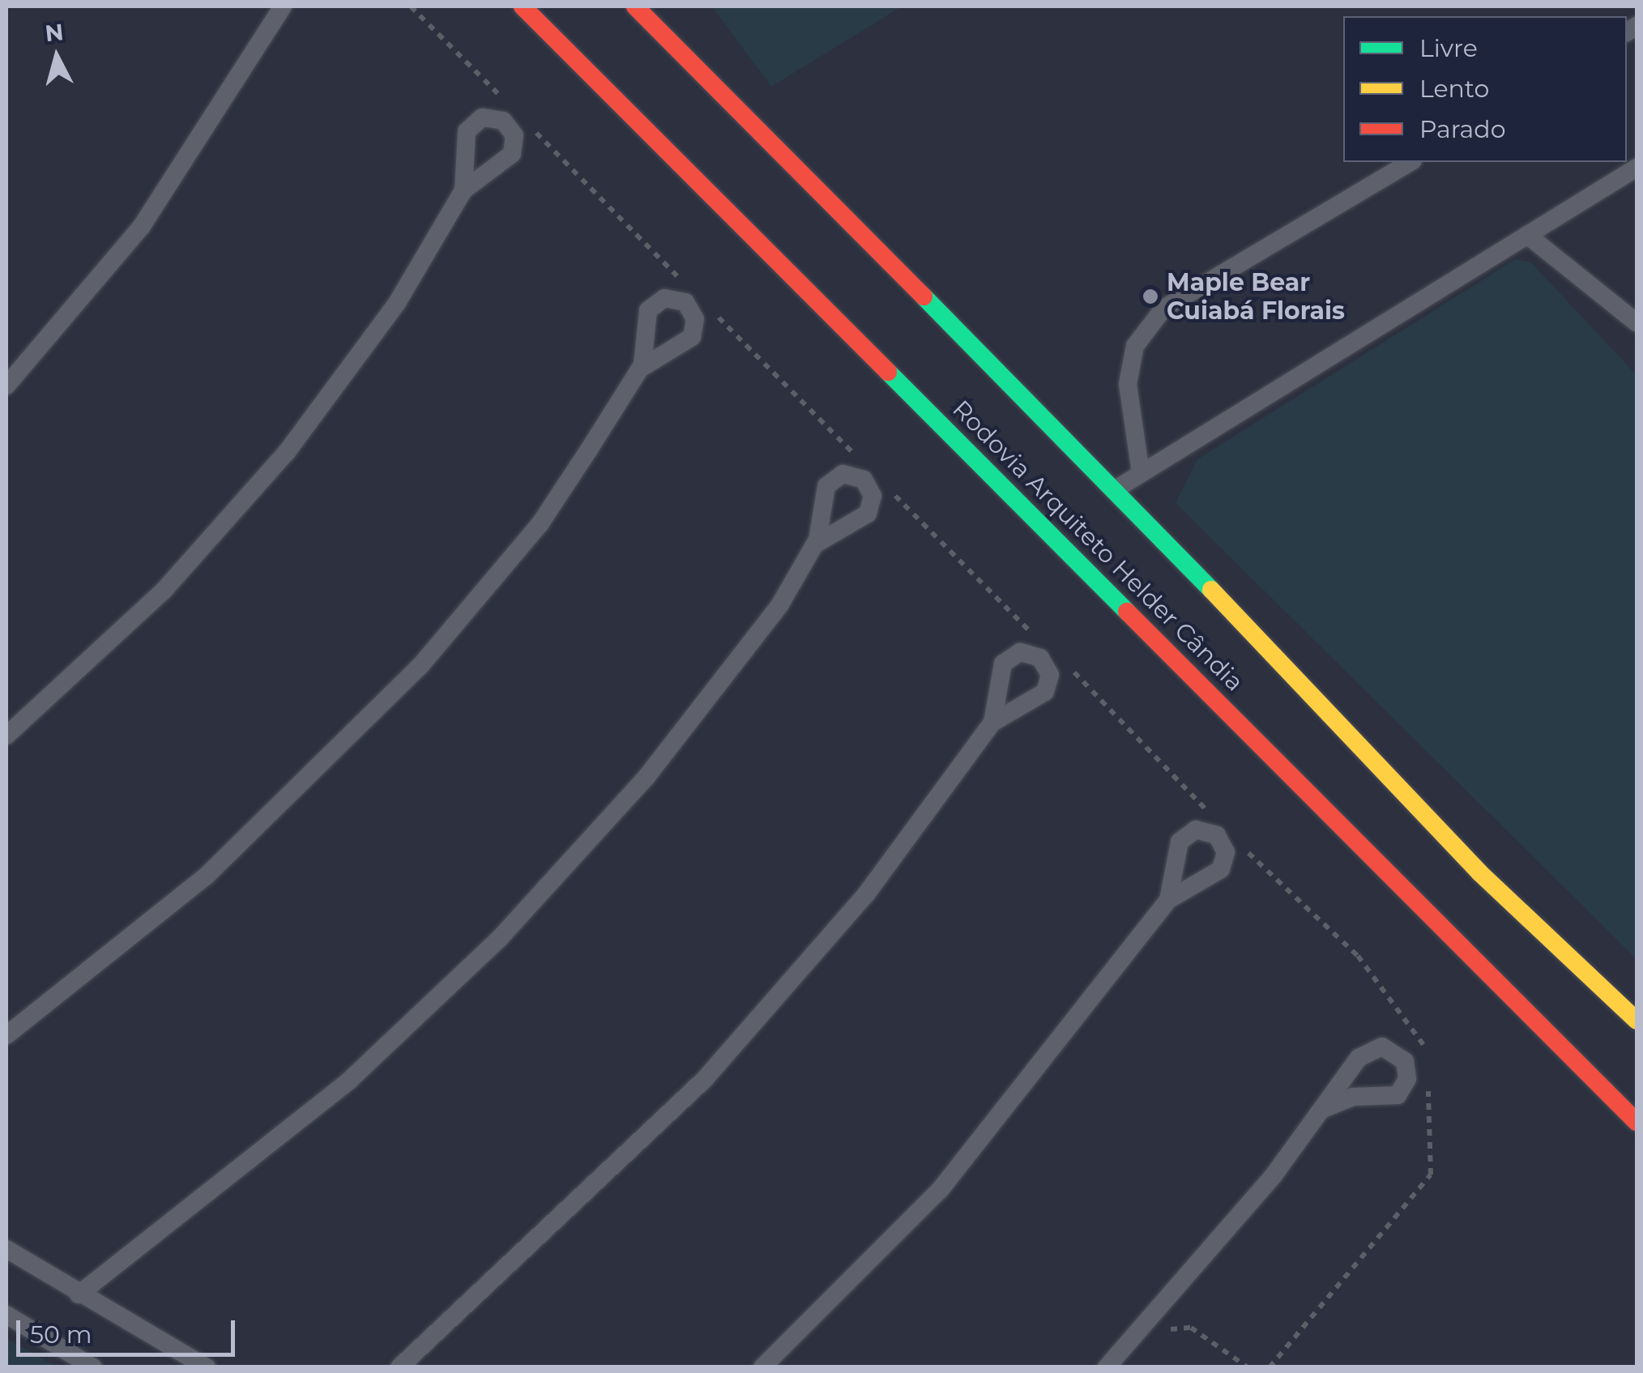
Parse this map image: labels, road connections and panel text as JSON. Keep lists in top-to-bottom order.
{
  "streets": {
    "main road": ["Rodovia Arquiteto Helder Cândia"]
  },
  "places": ["Maple Bear Cuiabá Florais"],
  "legend": ["Livre", "Lento", "Parado"],
  "scale_bar": "50 m",
  "north": "top"
}
